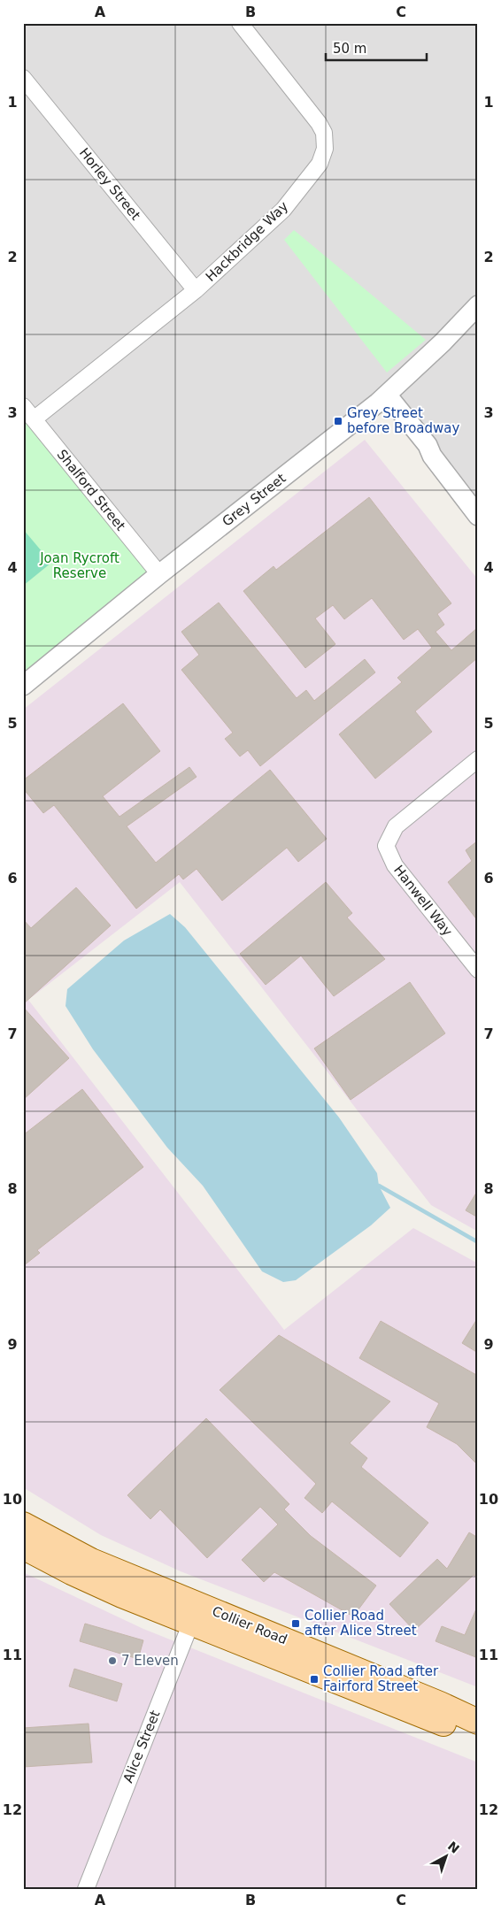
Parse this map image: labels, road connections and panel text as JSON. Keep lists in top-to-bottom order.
{
  "streets": {
    "main road": ["Collier Road"],
    "street": [
      "Horley Street",
      "Hackbridge Way",
      "Shalford Street",
      "Grey Street",
      "Hanwell Way",
      "Alice Street"
    ]
  },
  "crossings": [
    ["Horley Street", "Hackbridge Way"],
    ["Hackbridge Way", "Shalford Street"],
    ["Shalford Street", "Grey Street"],
    ["Collier Road", "Alice Street"]
  ],
  "parks": ["Joan Rycroft Reserve"],
  "places": {
    "transit": ["Grey Street before Broadway", "Collier Road after Alice Street", "Collier Road after Fairford Street"],
    "other": ["7 Eleven"]
  },
  "scale_bar": "50 m",
  "north": "top right",
  "grid": {
    "columns": ["A", "B", "C"],
    "rows": [
      "1",
      "2",
      "3",
      "4",
      "5",
      "6",
      "7",
      "8",
      "9",
      "10",
      "11",
      "12"
    ]
  }
}
